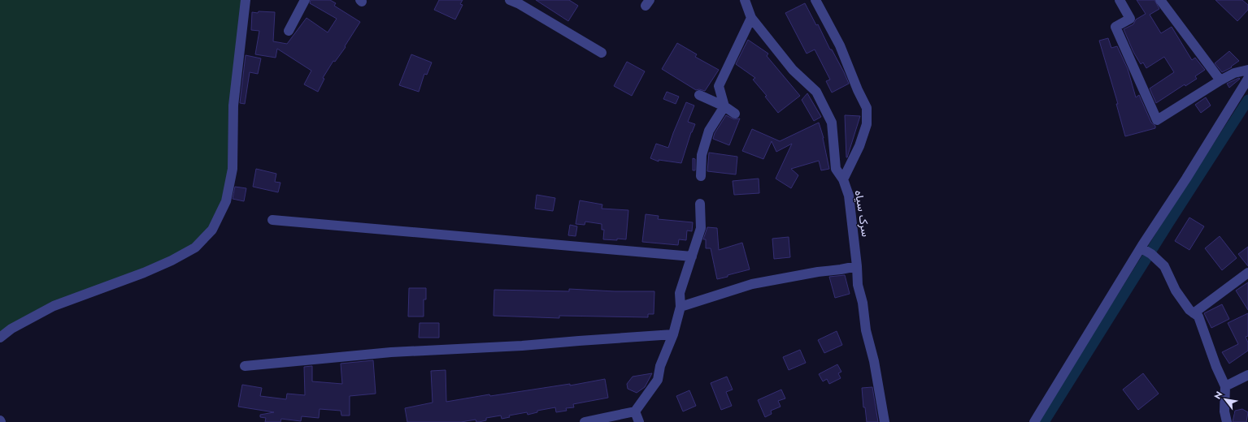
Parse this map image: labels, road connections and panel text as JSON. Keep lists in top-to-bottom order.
{
  "streets": {
    "street": ["سرک سیاه"]
  },
  "north": "top left"
}
